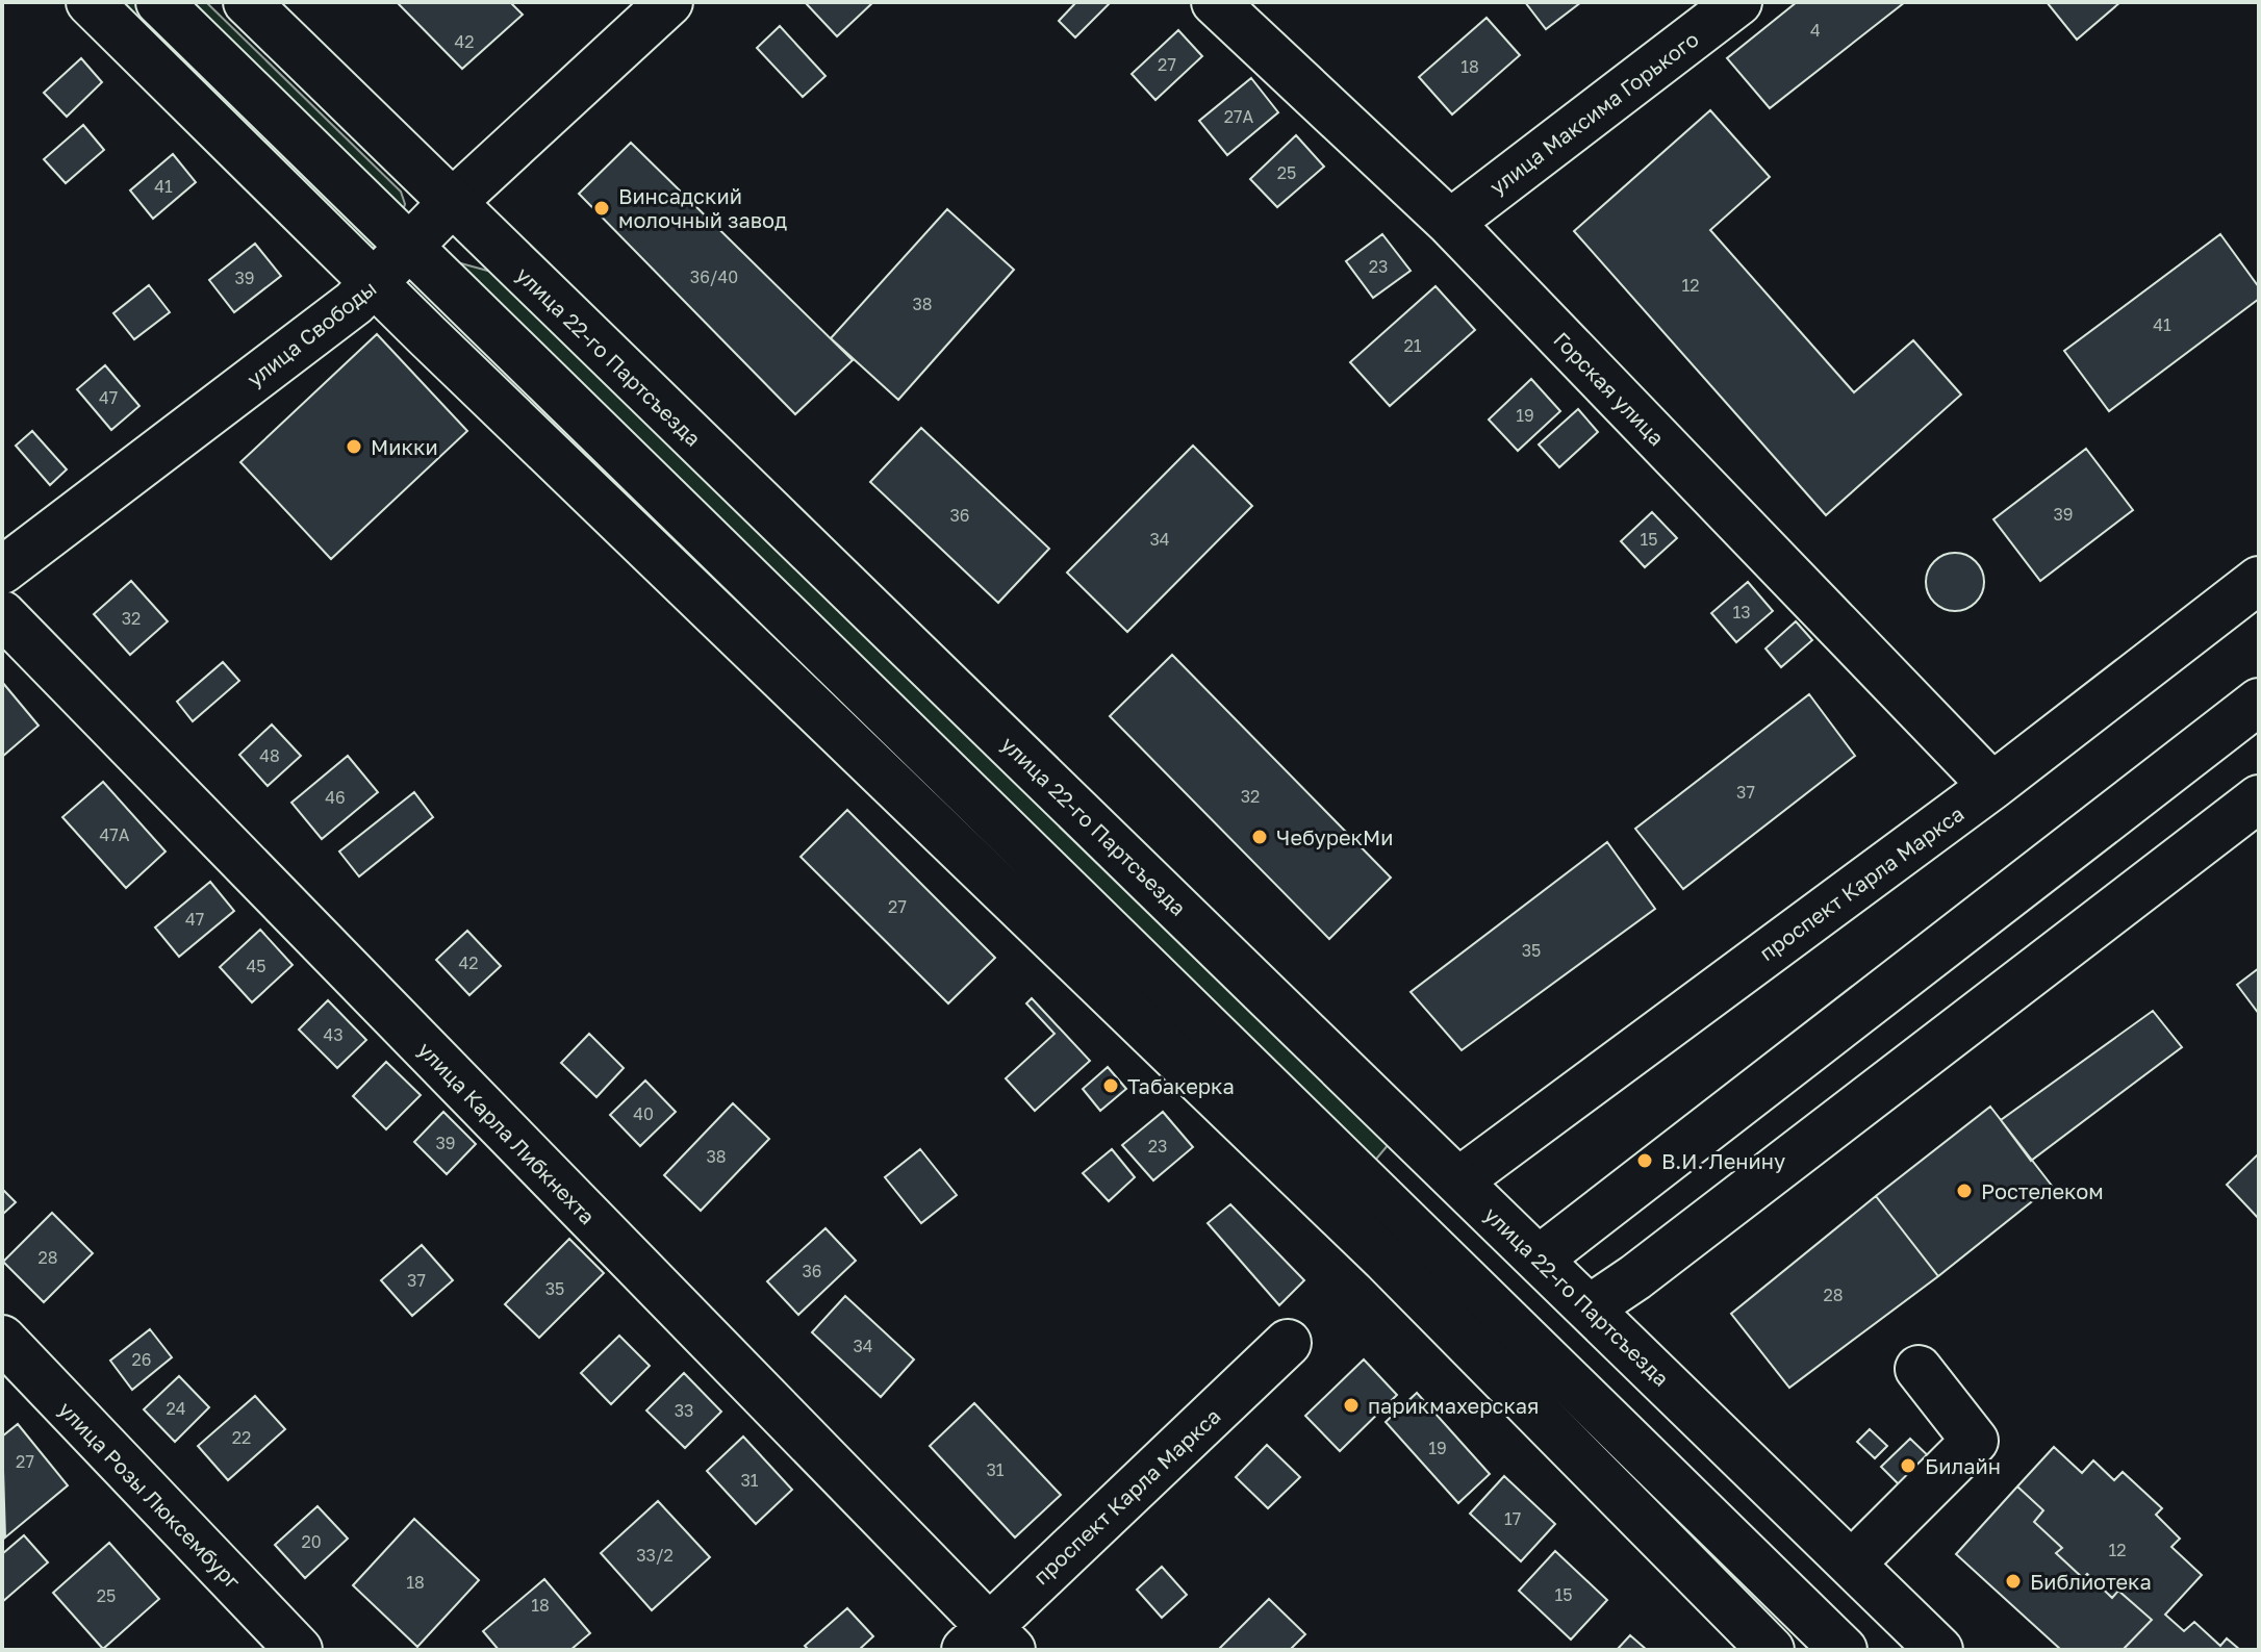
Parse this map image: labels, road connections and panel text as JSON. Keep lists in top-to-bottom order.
{
  "streets": {
    "street": [
      "улица Максима Горького",
      "улица Свободы",
      "улица 22-го Партсъезда",
      "Горская улица",
      "проспект Карла Маркса",
      "улица Карла Либкнехта",
      "улица Розы Люксембург"
    ]
  },
  "crossings": [
    ["улица Максима Горького", "Горская улица"],
    ["улица Свободы", "улица 22-го Партсъезда"],
    ["улица 22-го Партсъезда", "проспект Карла Маркса"],
    ["Горская улица", "проспект Карла Маркса"],
    ["проспект Карла Маркса", "улица Карла Либкнехта"]
  ],
  "places": [
    "Винсадский молочный завод",
    "Микки",
    "ЧебурекМи",
    "Табакерка",
    "В.И. Ленину",
    "Ростелеком",
    "парикмахерская",
    "Билайн",
    "Библиотека"
  ],
  "house_numbers": [
    "4",
    "42",
    "27",
    "18",
    "27А",
    "25",
    "41",
    "23",
    "36/40",
    "39",
    "12",
    "38",
    "41",
    "21",
    "47",
    "19",
    "39",
    "36",
    "34",
    "15",
    "13",
    "32",
    "48",
    "37",
    "32",
    "46",
    "47А",
    "27",
    "47",
    "35",
    "42",
    "45",
    "43",
    "40",
    "39",
    "23",
    "38",
    "28",
    "36",
    "37",
    "35",
    "28",
    "34",
    "26",
    "24",
    "33",
    "22",
    "19",
    "27",
    "31",
    "31",
    "17",
    "20",
    "12",
    "33/2",
    "18",
    "15",
    "25",
    "18"
  ]
}
